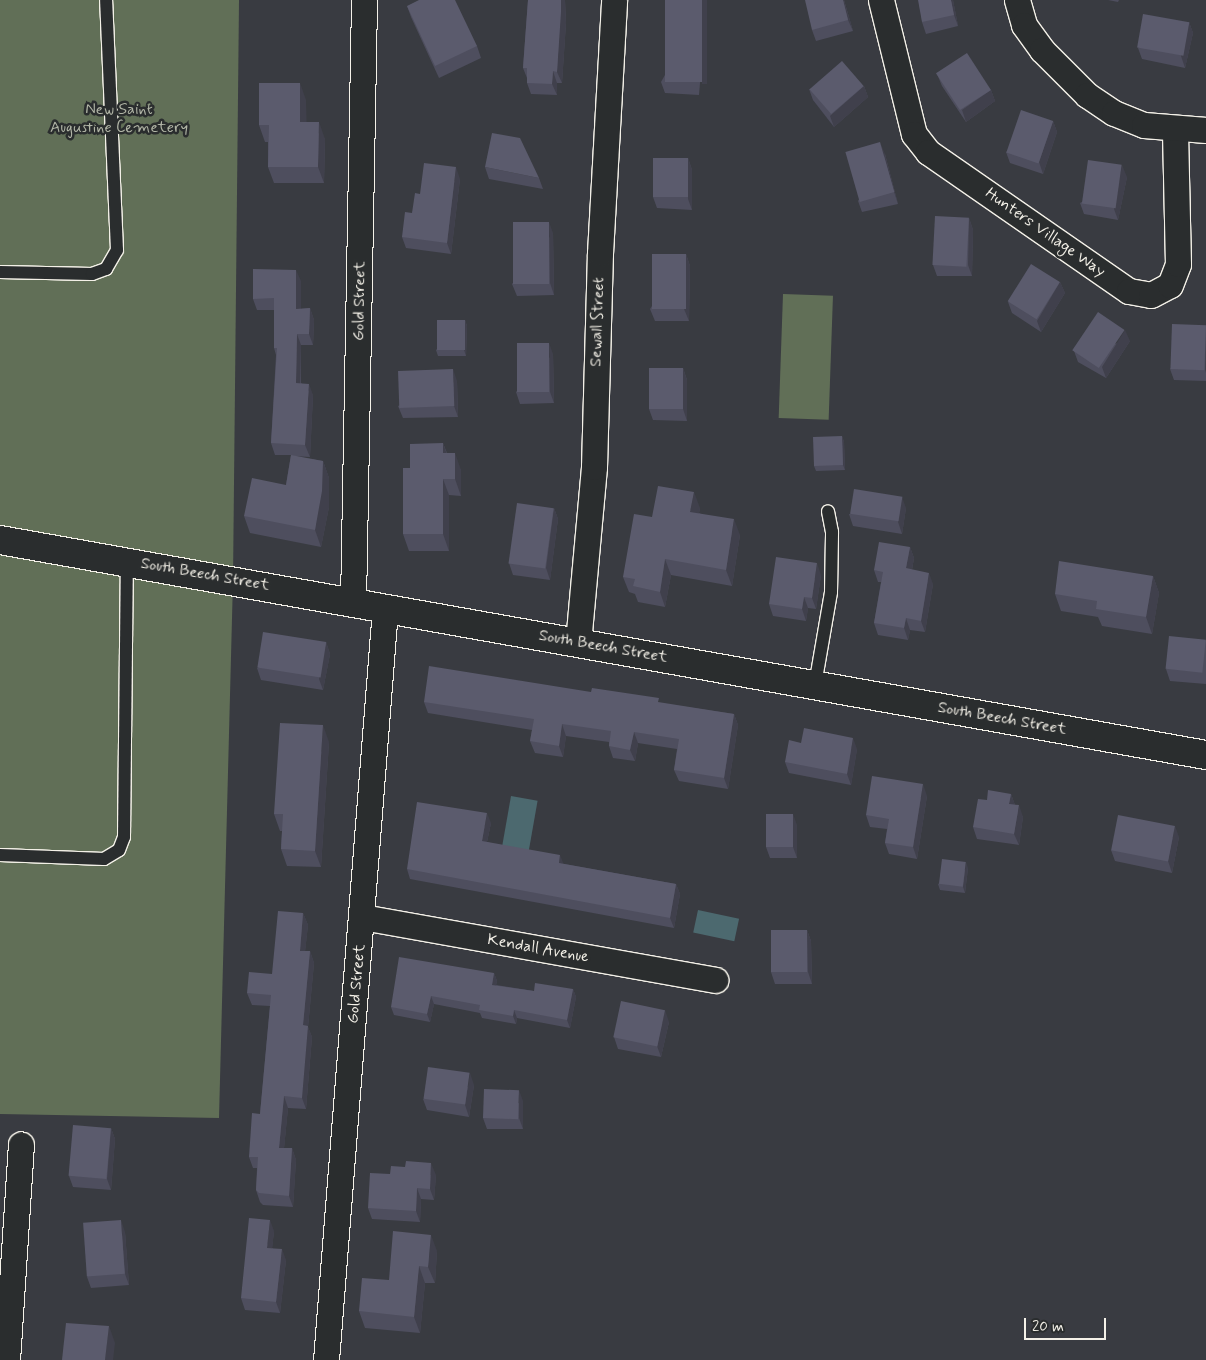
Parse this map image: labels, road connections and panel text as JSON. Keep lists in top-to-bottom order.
{
  "streets": {
    "street": [
      "Hunters Village Way",
      "Gold Street",
      "Sewall Street",
      "South Beech Street",
      "Kendall Avenue"
    ]
  },
  "crossings": [
    ["Gold Street", "South Beech Street"],
    ["Gold Street", "Kendall Avenue"],
    ["Sewall Street", "South Beech Street"]
  ],
  "parks": ["New Saint Augustine Cemetery"],
  "scale_bar": "20 m"
}
